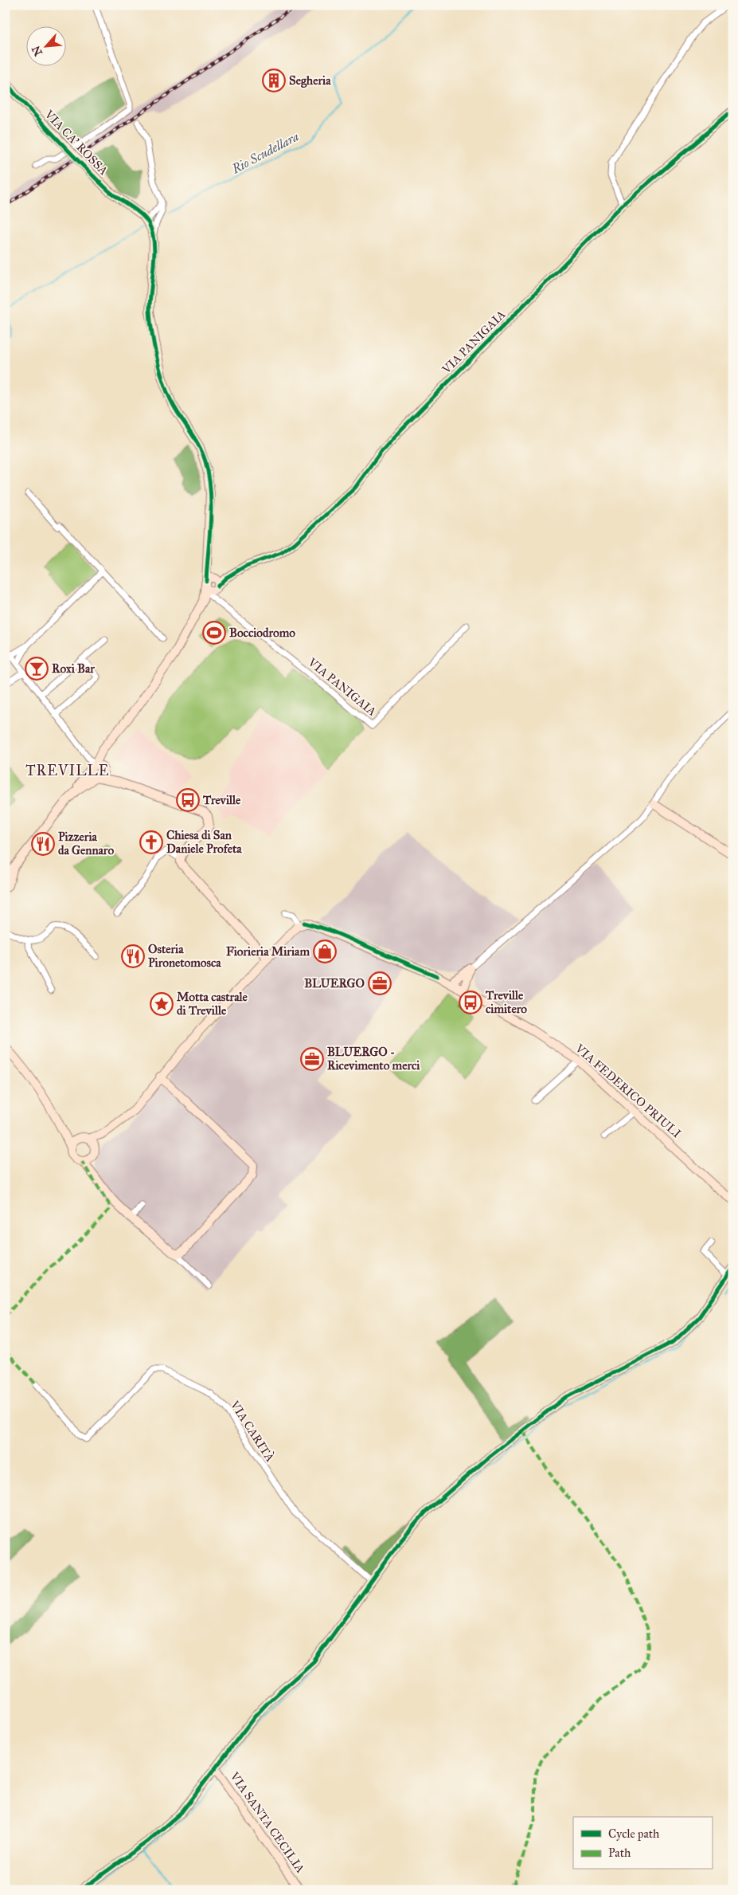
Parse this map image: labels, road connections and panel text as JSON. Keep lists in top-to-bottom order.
{
  "streets": {
    "street": [
      "VIA CA' ROSSA",
      "VIA PANIGAIA",
      "VIA FEDERICO PRIULI",
      "VIA CARITÀ",
      "VIA SANTA CECILIA"
    ]
  },
  "crossings": [
    ["VIA CA' ROSSA", "VIA PANIGAIA"]
  ],
  "districts": ["TREVILLE"],
  "water": ["Rio Scudellara"],
  "places": {
    "building": ["Segheria"],
    "sports": ["Bocciodromo"],
    "bar": ["Roxi Bar"],
    "bus stop": ["Treville", "Treville cimitero"],
    "church": ["Chiesa di San Daniele Profeta"],
    "restaurant": ["Pizzeria da Gennaro", "Osteria Pironetomosca"],
    "shop": ["Fiorieria Miriam"],
    "office": ["BLUERGO", "BLUERGO - Ricevimento merci"],
    "place": ["Motta castrale di Treville"]
  },
  "legend": ["Cycle path", "Path"],
  "north": "bottom left"
}
